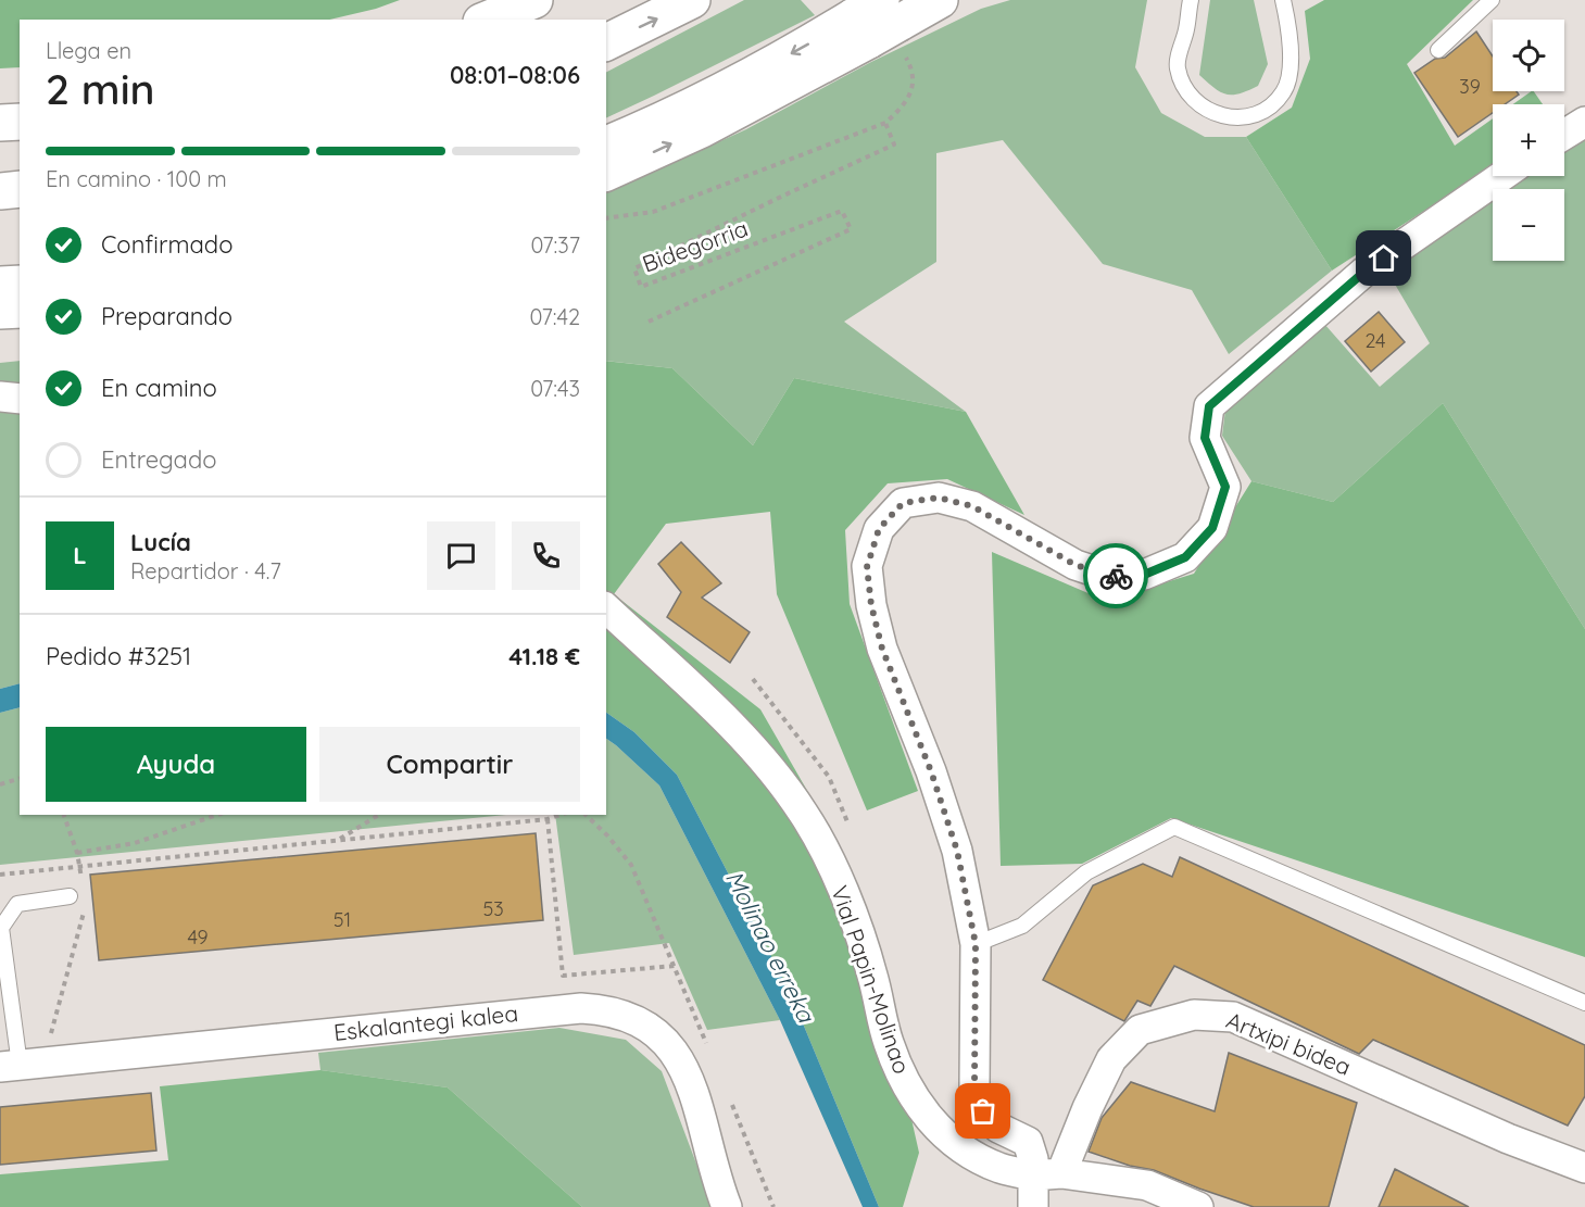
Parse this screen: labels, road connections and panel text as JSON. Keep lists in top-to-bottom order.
{
  "streets": {
    "street": ["Vial Papin-Molinao", "Eskalantegi kalea", "Artxipi bidea"],
    "path": ["Bidegorria"]
  },
  "crossings": [
    ["Vial Papin-Molinao", "Artxipi bidea"]
  ],
  "water": ["Molinao erreka"],
  "house_numbers": [
    "39",
    "24",
    "53",
    "51",
    "49"
  ],
  "page": {
    "map_buttons": ["+", "−"],
    "heading": ["2 min", "Llega en", "08:01–08:06"],
    "panel": [
      "Lucía",
      "Repartidor · 4.7",
      "Pedido #3251",
      "41.18 €"
    ],
    "bar": "En camino · 100 m",
    "list": [
      ["Confirmado", "07:37"],
      ["Preparando", "07:42"],
      ["En camino", "07:43"],
      "Entregado"
    ],
    "round": "L",
    "buttons": ["Ayuda", "Compartir"]
  }
}
